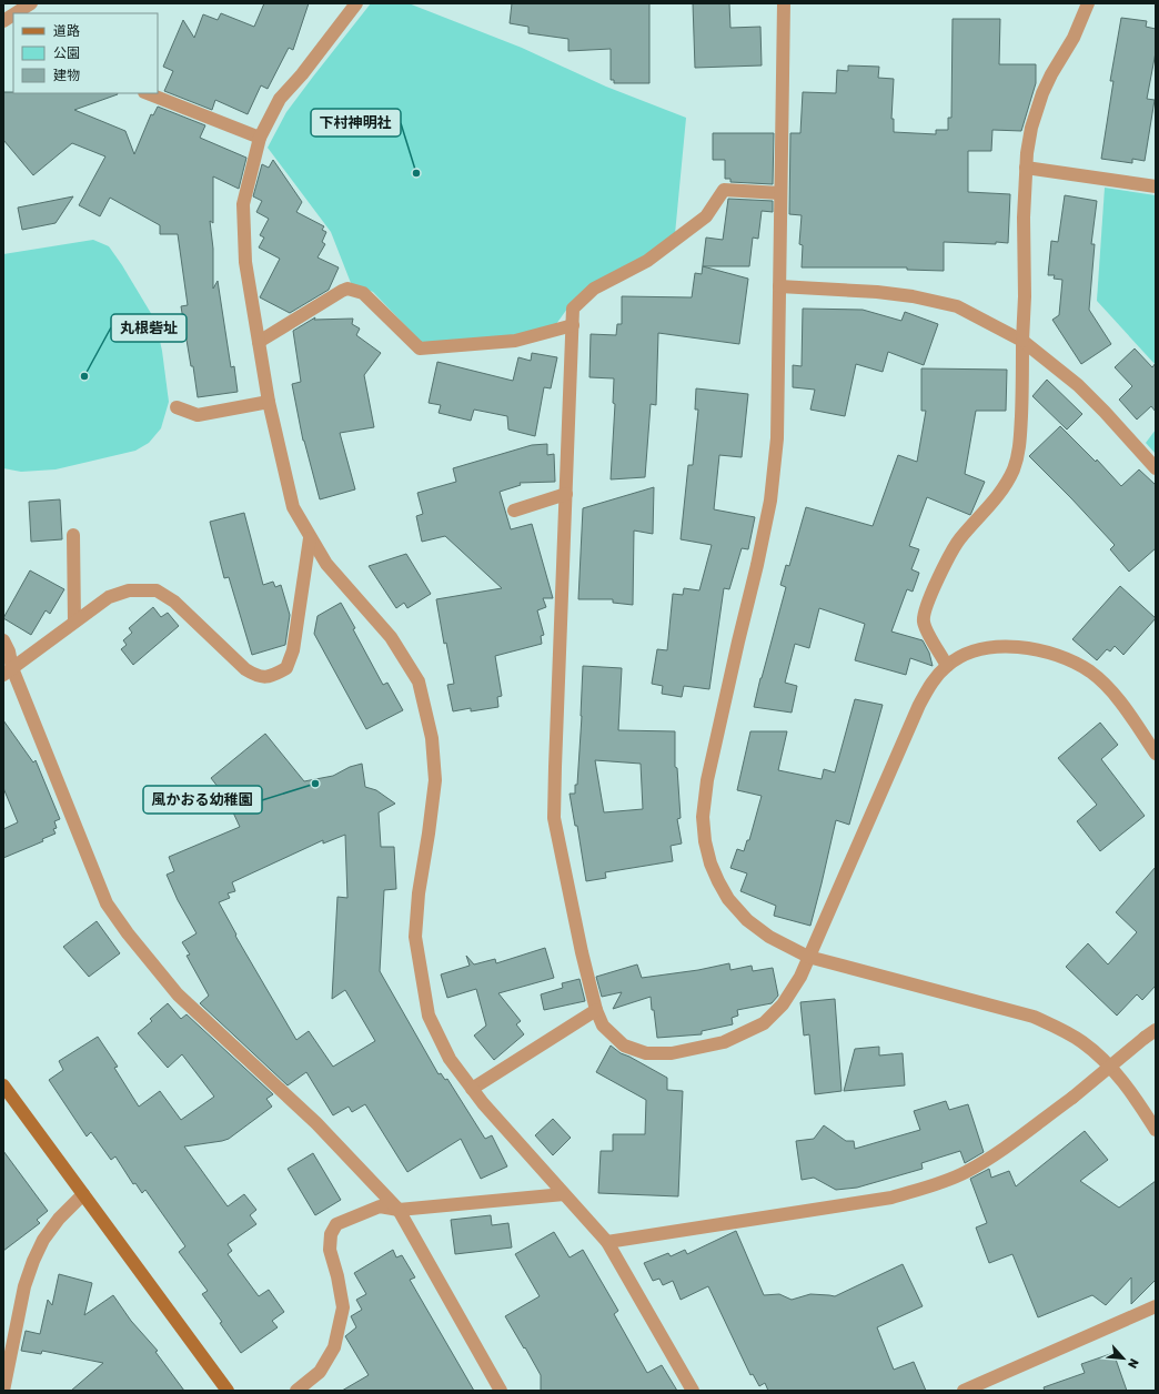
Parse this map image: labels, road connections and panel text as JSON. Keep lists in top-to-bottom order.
{
  "places": ["下村神明社", "丸根砦址", "風かおる幼稚園"],
  "legend": ["道路", "公園", "建物"],
  "north": "bottom right"
}
